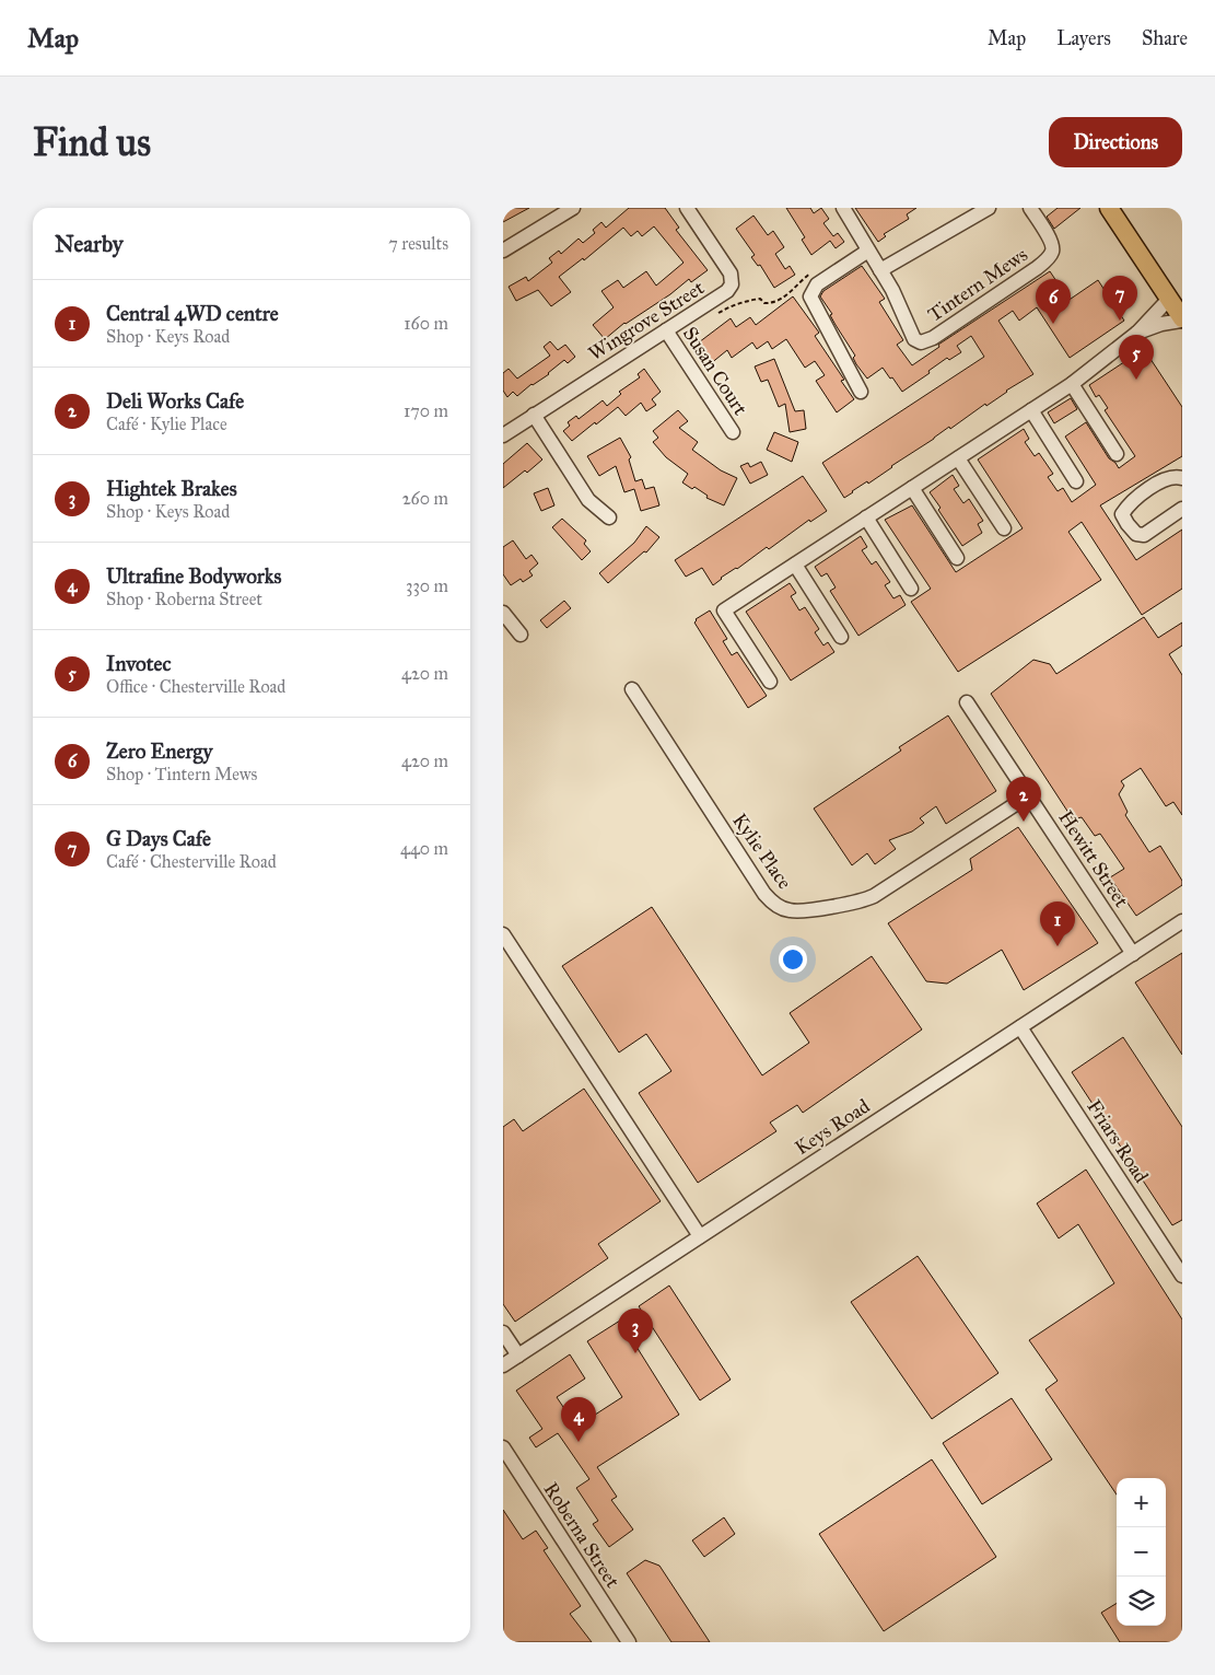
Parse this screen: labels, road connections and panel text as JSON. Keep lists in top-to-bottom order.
{
  "streets": {
    "street": [
      "Tintern Mews",
      "Wingrove Street",
      "Susan Court",
      "Kylie Place",
      "Hewitt Street",
      "Keys Road",
      "Friars Road",
      "Roberna Street"
    ]
  },
  "crossings": [
    ["Wingrove Street", "Susan Court"],
    ["Kylie Place", "Hewitt Street"],
    ["Hewitt Street", "Keys Road"],
    ["Keys Road", "Friars Road"]
  ],
  "page": {
    "header": "Map",
    "nav": ["Map", "Layers", "Share"],
    "buttons": "Directions",
    "title": "Find us",
    "heading": ["Nearby", "7 results"],
    "pins": [
      "7",
      "6",
      "5",
      "2",
      "1",
      "3",
      "4"
    ],
    "list": [
      {
        "mark": "1",
        "name": "Central 4WD centre",
        "note": "Shop · Keys Road",
        "value": "160 m"
      },
      {
        "mark": "2",
        "name": "Deli Works Cafe",
        "note": "Café · Kylie Place",
        "value": "170 m"
      },
      {
        "mark": "3",
        "name": "Hightek Brakes",
        "note": "Shop · Keys Road",
        "value": "260 m"
      },
      {
        "mark": "4",
        "name": "Ultrafine Bodyworks",
        "note": "Shop · Roberna Street",
        "value": "330 m"
      },
      {
        "mark": "5",
        "name": "Invotec",
        "note": "Office · Chesterville Road",
        "value": "420 m"
      },
      {
        "mark": "6",
        "name": "Zero Energy",
        "note": "Shop · Tintern Mews",
        "value": "420 m"
      },
      {
        "mark": "7",
        "name": "G Days Cafe",
        "note": "Café · Chesterville Road",
        "value": "440 m"
      }
    ],
    "map_buttons": ["+", "−"]
  }
}
